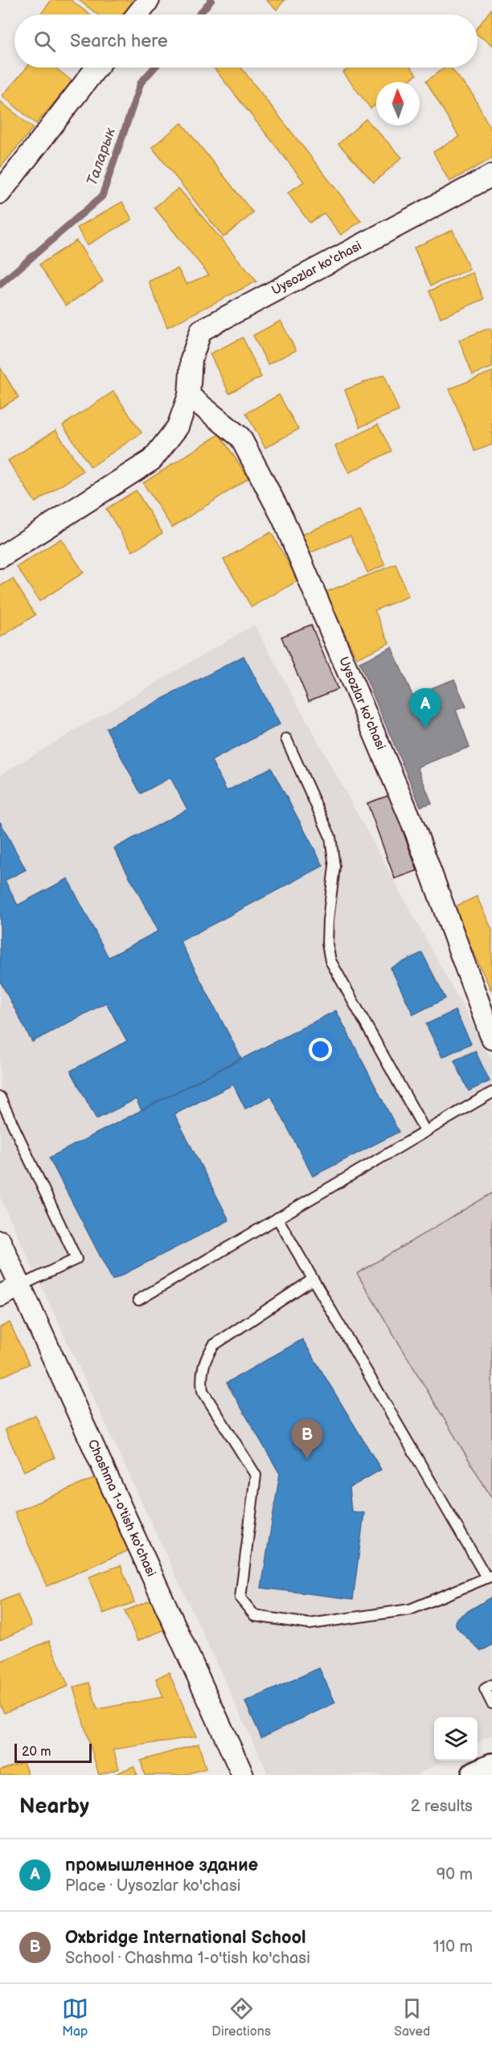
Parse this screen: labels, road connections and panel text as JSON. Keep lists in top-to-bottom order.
{
  "streets": {
    "street": ["Uysozlar ko'chasi", "Chashma 1-o'tish ko'chasi"]
  },
  "water": ["Таларык"],
  "scale_bar": "20 m",
  "north": "top",
  "page": {
    "search": "Search here",
    "pins": ["A", "B"],
    "scale": "20 m",
    "heading": ["Nearby", "2 results"],
    "list": [
      {
        "mark": "A",
        "name": "промышленное здание",
        "note": "Place · Uysozlar ko'chasi",
        "value": "90 m"
      },
      {
        "mark": "B",
        "name": "Oxbridge International School",
        "note": "School · Chashma 1-o'tish ko'chasi",
        "value": "110 m"
      }
    ],
    "nav": ["Map", "Directions", "Saved"]
  }
}
